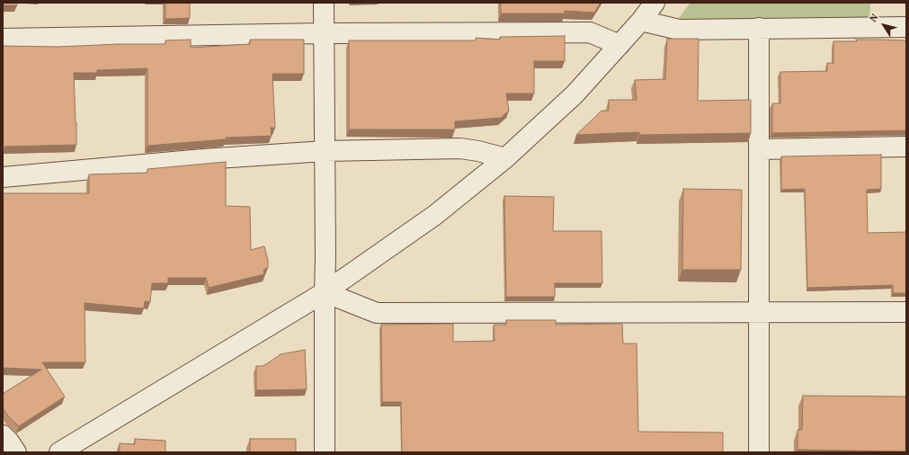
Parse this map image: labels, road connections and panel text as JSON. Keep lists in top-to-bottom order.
{
  "north": "top left"
}
